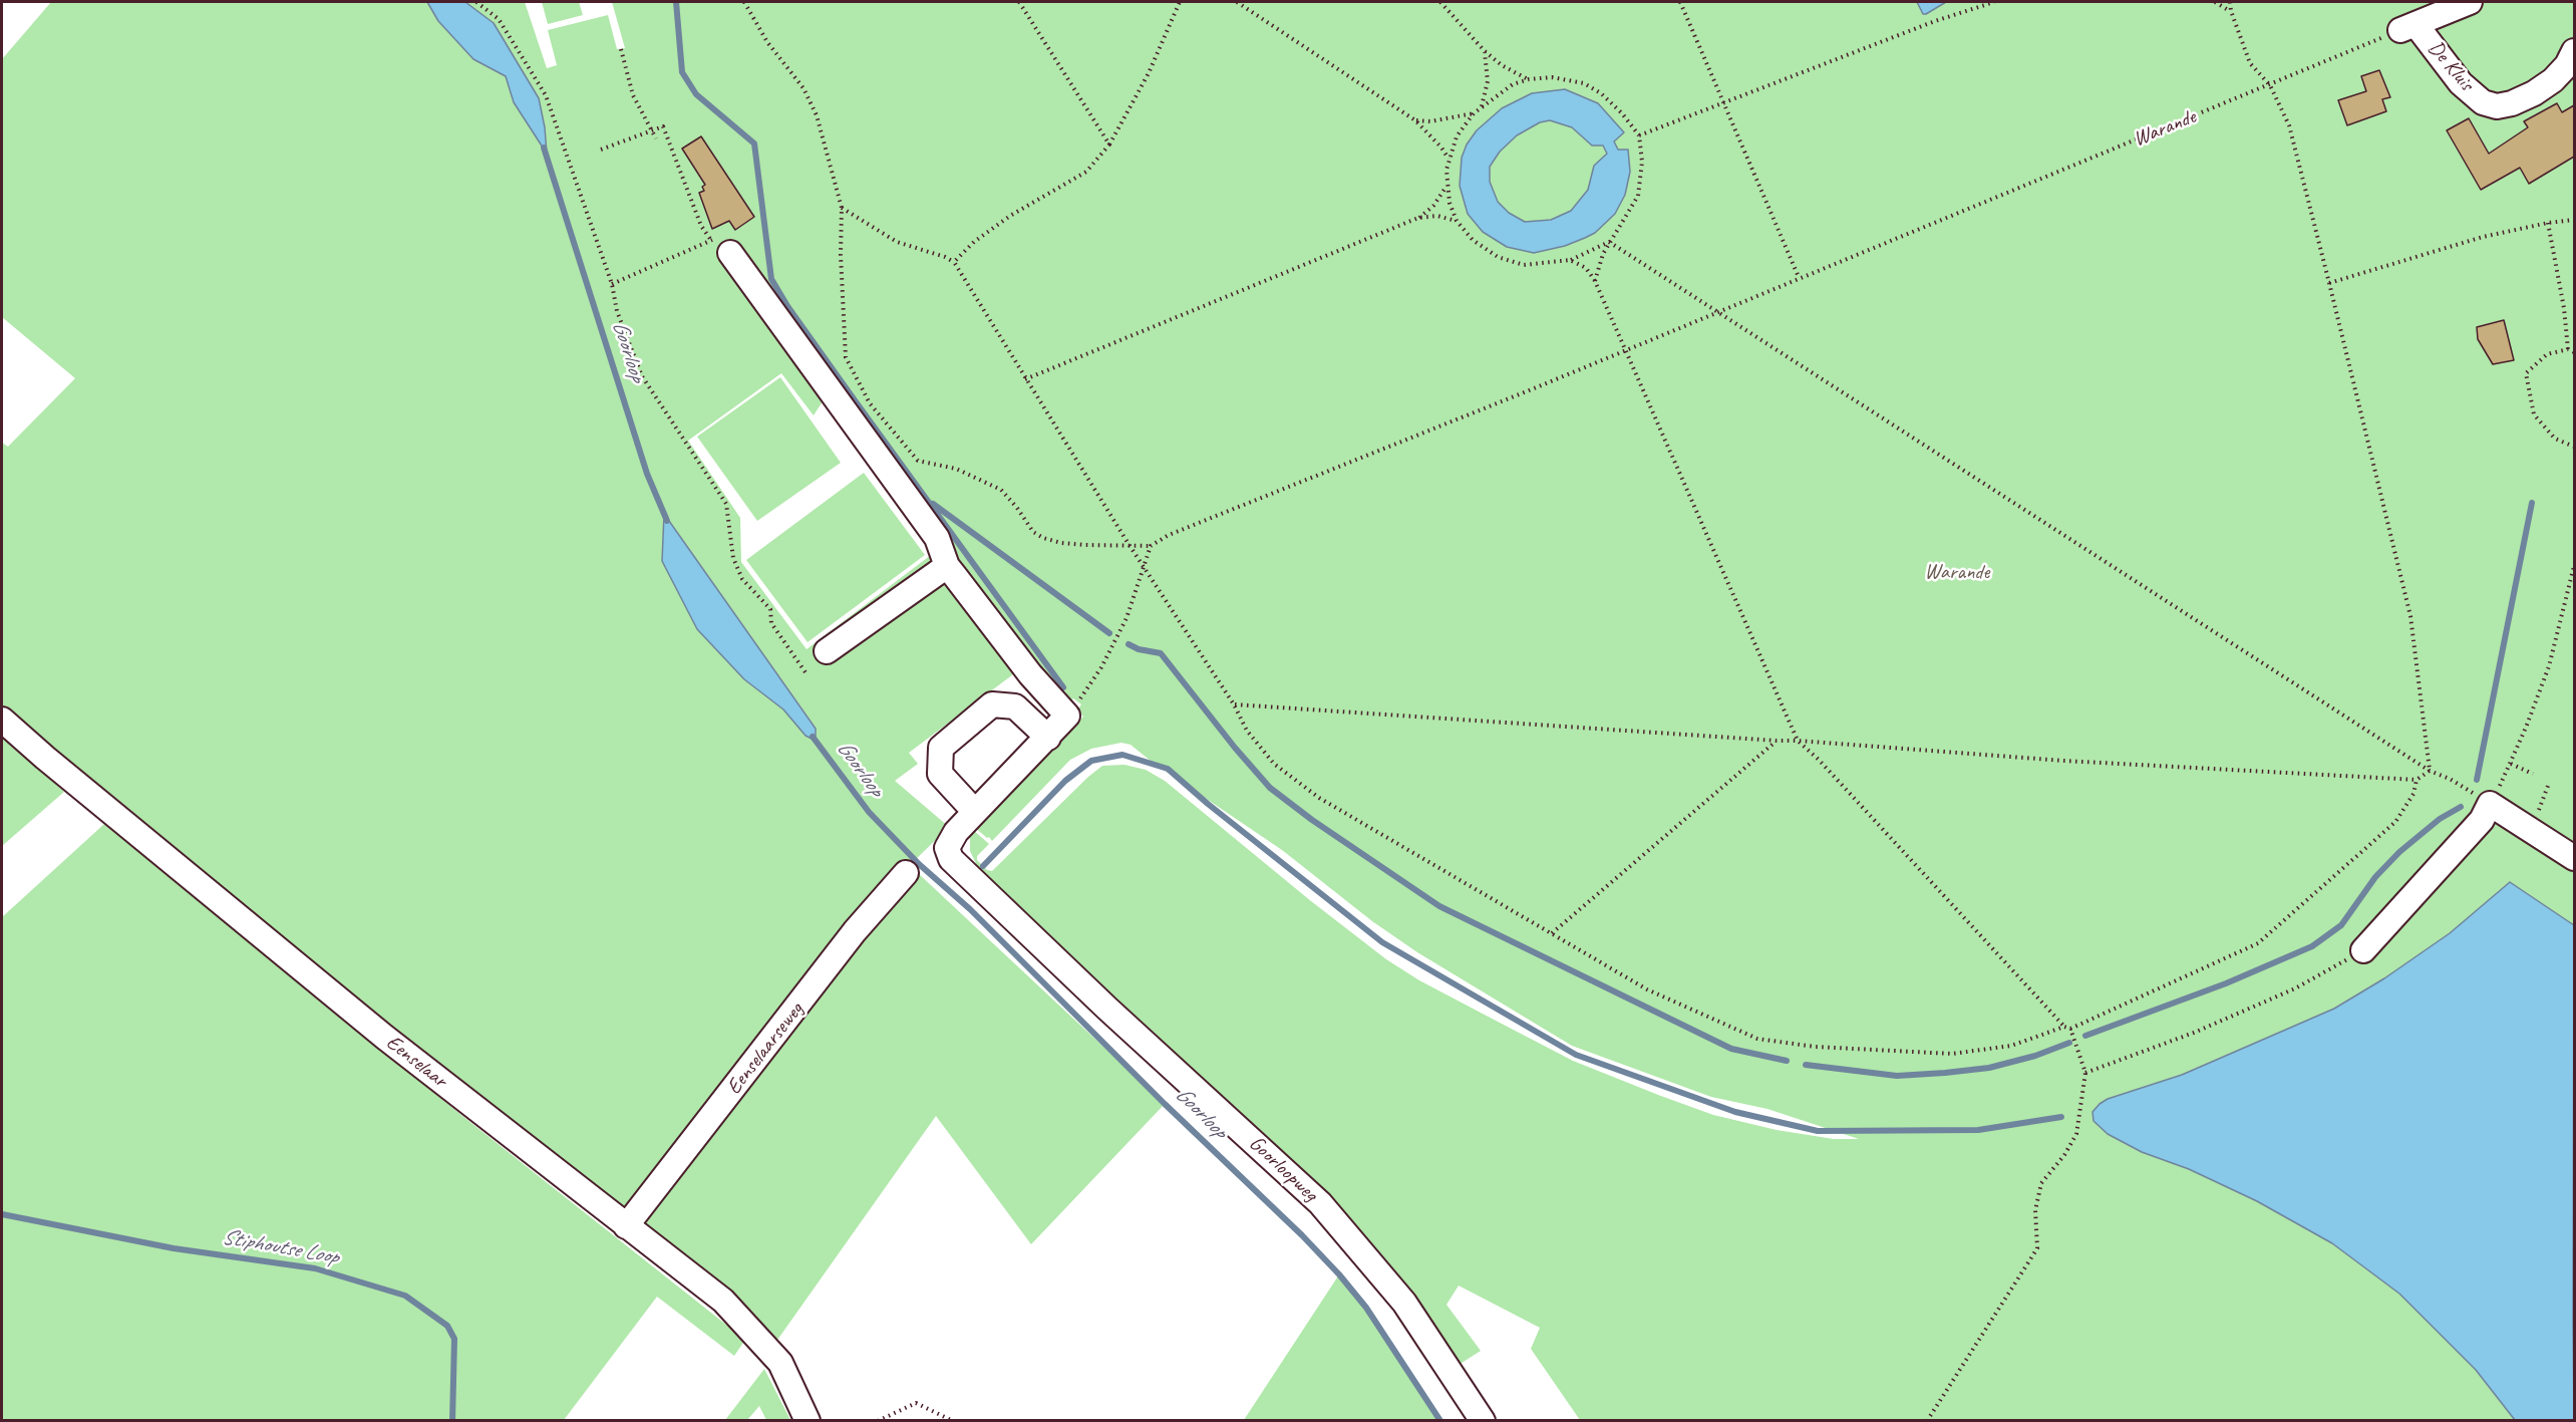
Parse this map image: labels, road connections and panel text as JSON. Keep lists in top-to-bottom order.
{
  "streets": {
    "street": [
      "De Kluis",
      "Eenselaarseweg",
      "Eenselaar",
      "Goorloopweg"
    ],
    "path": ["Warande"]
  },
  "crossings": [
    ["De Kluis", "Warande"],
    ["Eenselaarseweg", "Eenselaar"]
  ],
  "water": ["Goorloop", "Stiphoutse Loop"],
  "parks": ["Warande"]
}
